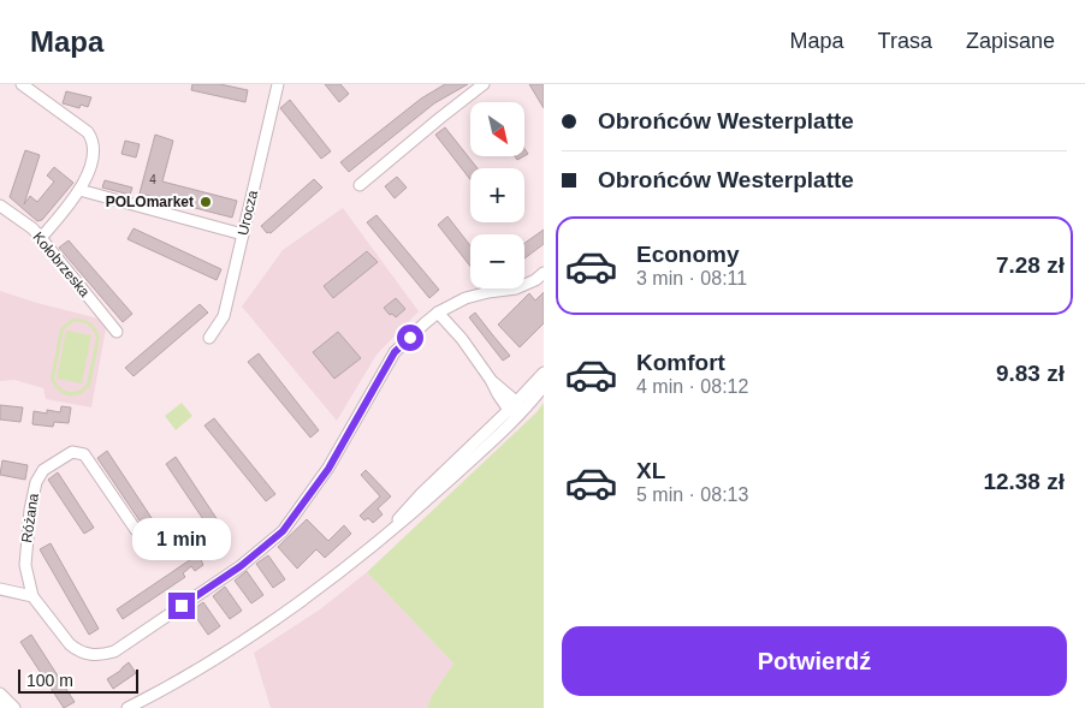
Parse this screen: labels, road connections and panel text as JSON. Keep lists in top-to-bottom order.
{
  "streets": {
    "street": ["Urocza", "Kołobrzeska", "Różana"]
  },
  "places": ["POLOmarket"],
  "house_numbers": ["4"],
  "scale_bar": "100 m",
  "north": "bottom right",
  "page": {
    "header": "Mapa",
    "nav": ["Mapa", "Trasa", "Zapisane"],
    "banner": ["Obrońców Westerplatte", "Obrońców Westerplatte"],
    "map_buttons": ["+", "−"],
    "list": [
      {
        "name": "Economy",
        "note": "3 min · 08:11",
        "value": "7.28 zł"
      },
      {
        "name": "Komfort",
        "note": "4 min · 08:12",
        "value": "9.83 zł"
      },
      {
        "name": "XL",
        "note": "5 min · 08:13",
        "value": "12.38 zł"
      }
    ],
    "bubble": "1 min",
    "buttons": "Potwierdź",
    "scale": "100 m"
  }
}
